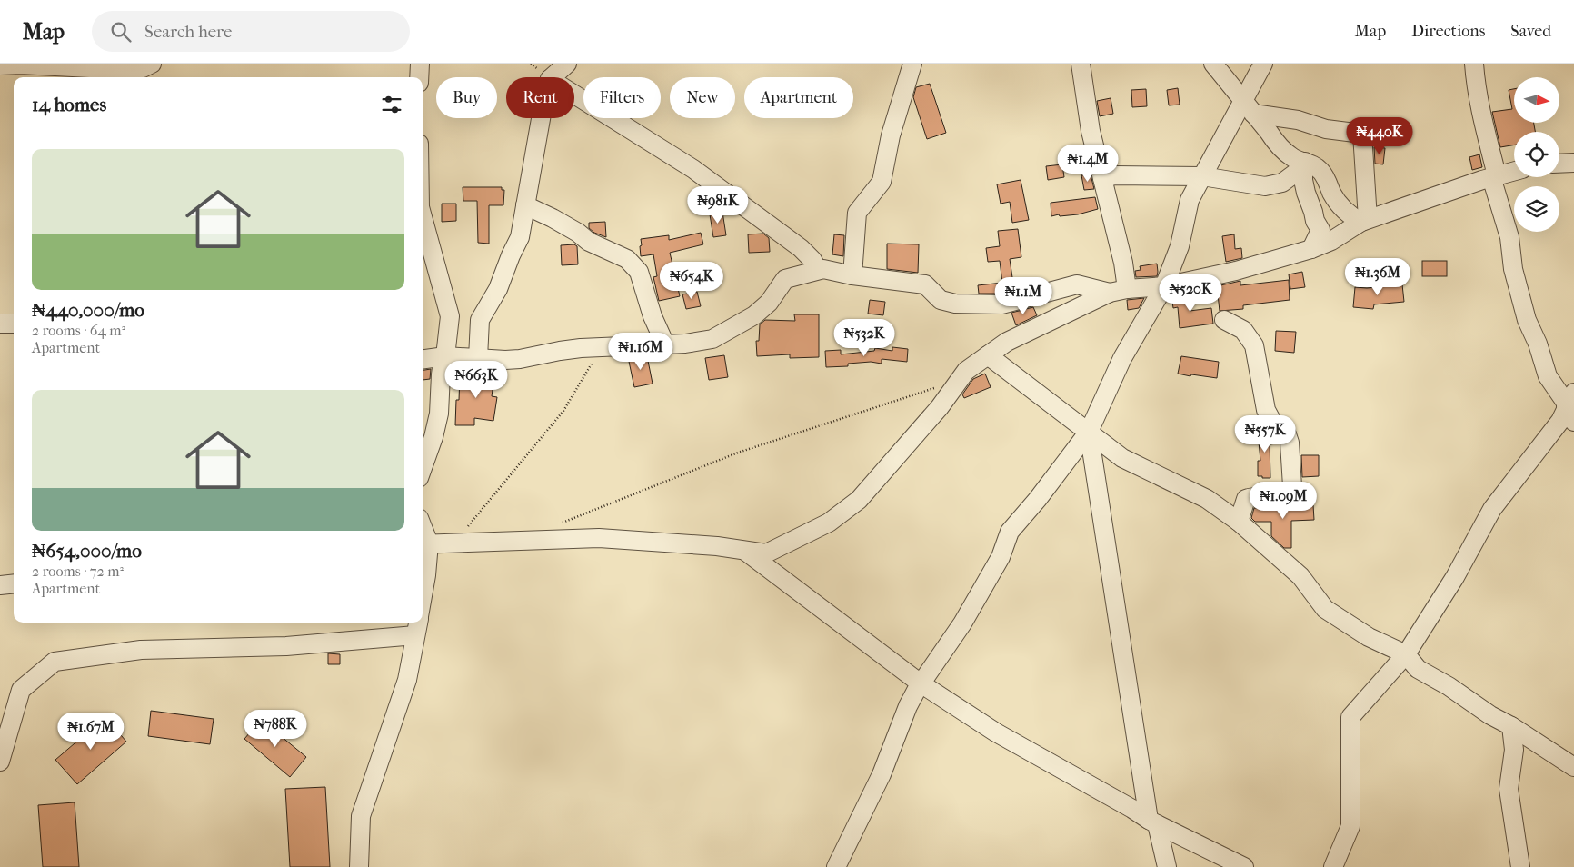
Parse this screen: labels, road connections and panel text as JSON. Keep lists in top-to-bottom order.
{
  "north": "right",
  "page": {
    "header": "Map",
    "search": "Search here",
    "nav": ["Map", "Directions", "Saved"],
    "chip": [
      "Buy",
      "Rent",
      "Filters",
      "New",
      "Apartment"
    ],
    "heading": "14 homes",
    "price": [
      "₦440K",
      "₦1.4M",
      "₦981K",
      "₦1.36M",
      "₦654K",
      "₦520K",
      "₦1.1M",
      "₦532K",
      "₦1.16M",
      "₦663K",
      "₦557K",
      "₦1.09M",
      "₦788K",
      "₦1.67M"
    ],
    "list": [
      {
        "name": "₦440,000/mo",
        "note": "2 rooms · 64 m² · Apartment"
      },
      {
        "name": "₦654,000/mo",
        "note": "2 rooms · 72 m² · Apartment"
      }
    ]
  }
}
